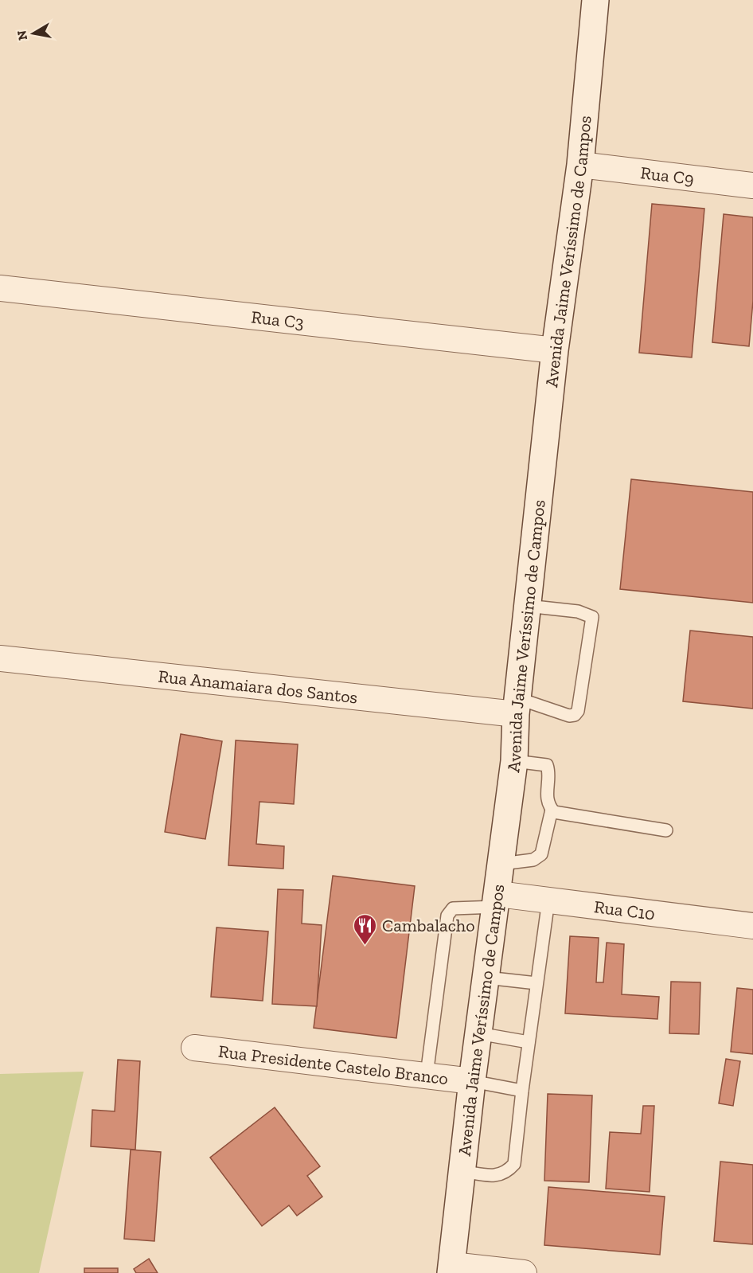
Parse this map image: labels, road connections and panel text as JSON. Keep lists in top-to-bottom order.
{
  "streets": {
    "street": [
      "Rua C9",
      "Avenida Jaime Veríssimo de Campos",
      "Rua C3",
      "Rua Anamaiara dos Santos",
      "Rua C10",
      "Rua Presidente Castelo Branco"
    ]
  },
  "crossings": [
    ["Rua C9", "Avenida Jaime Veríssimo de Campos"],
    ["Avenida Jaime Veríssimo de Campos", "Rua C3"],
    ["Avenida Jaime Veríssimo de Campos", "Rua Anamaiara dos Santos"],
    ["Avenida Jaime Veríssimo de Campos", "Rua C10"],
    ["Avenida Jaime Veríssimo de Campos", "Rua Presidente Castelo Branco"]
  ],
  "places": {
    "restaurant": ["Cambalacho"]
  },
  "north": "left"
}
